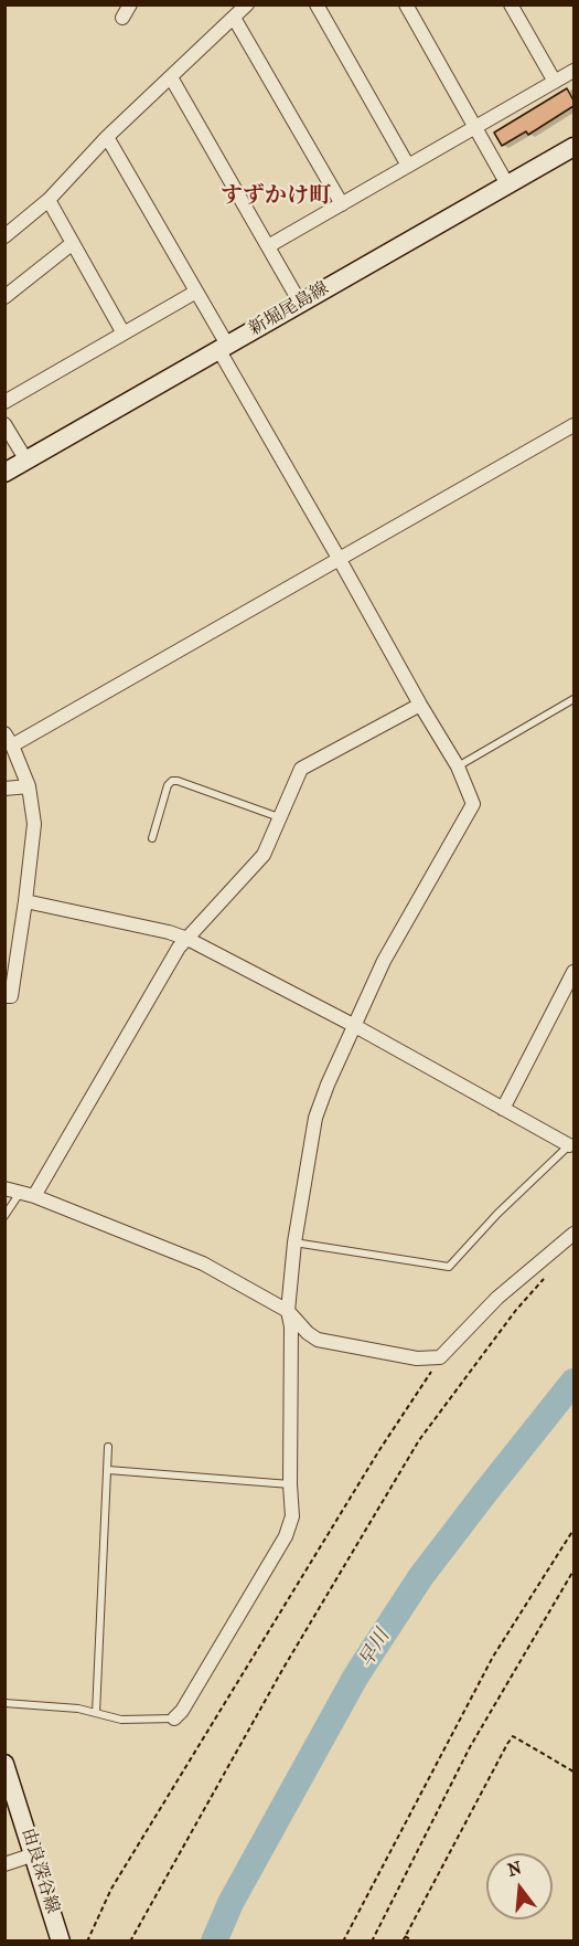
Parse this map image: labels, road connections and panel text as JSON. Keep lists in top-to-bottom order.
{
  "streets": {
    "main road": ["新堀尾島線", "由良深谷線"]
  },
  "districts": ["すずかけ町"],
  "water": ["早川"],
  "north": "top"
}
